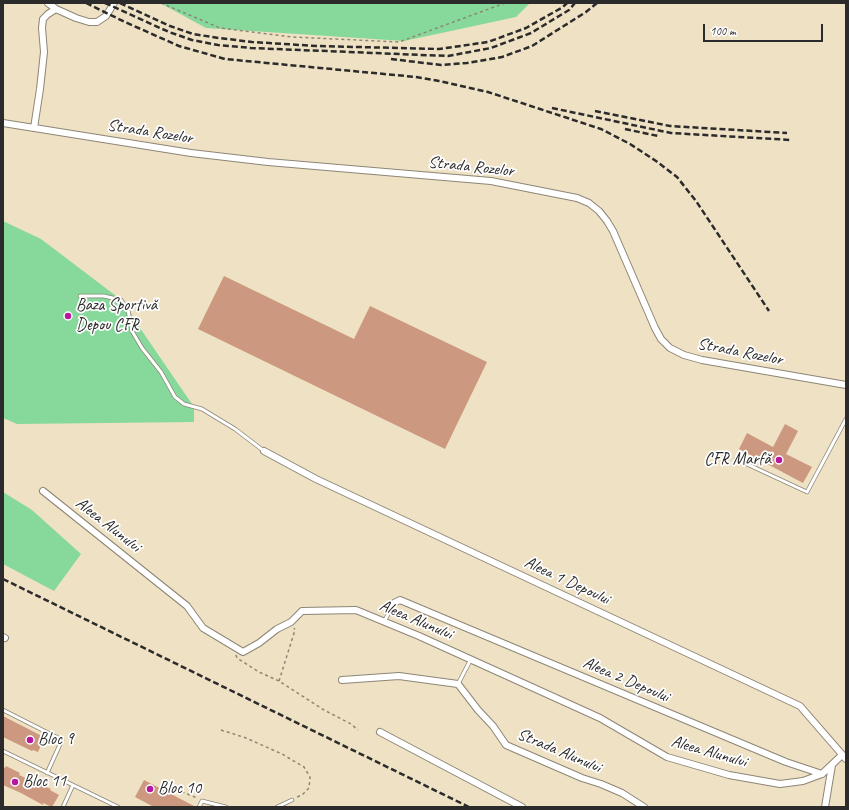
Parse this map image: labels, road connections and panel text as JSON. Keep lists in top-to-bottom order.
{
  "streets": {
    "street": [
      "Strada Rozelor",
      "Aleea Alunului",
      "Aleea 1 Depoului",
      "Aleea 2 Depoului",
      "Strada Alunului"
    ]
  },
  "crossings": [
    ["Aleea Alunului", "Aleea 2 Depoului"]
  ],
  "places": [
    "Baza Sportivă Depou CFR",
    "CFR Marfă",
    "Bloc 9",
    "Bloc 11",
    "Bloc 10"
  ],
  "scale_bar": "100 m"
}
